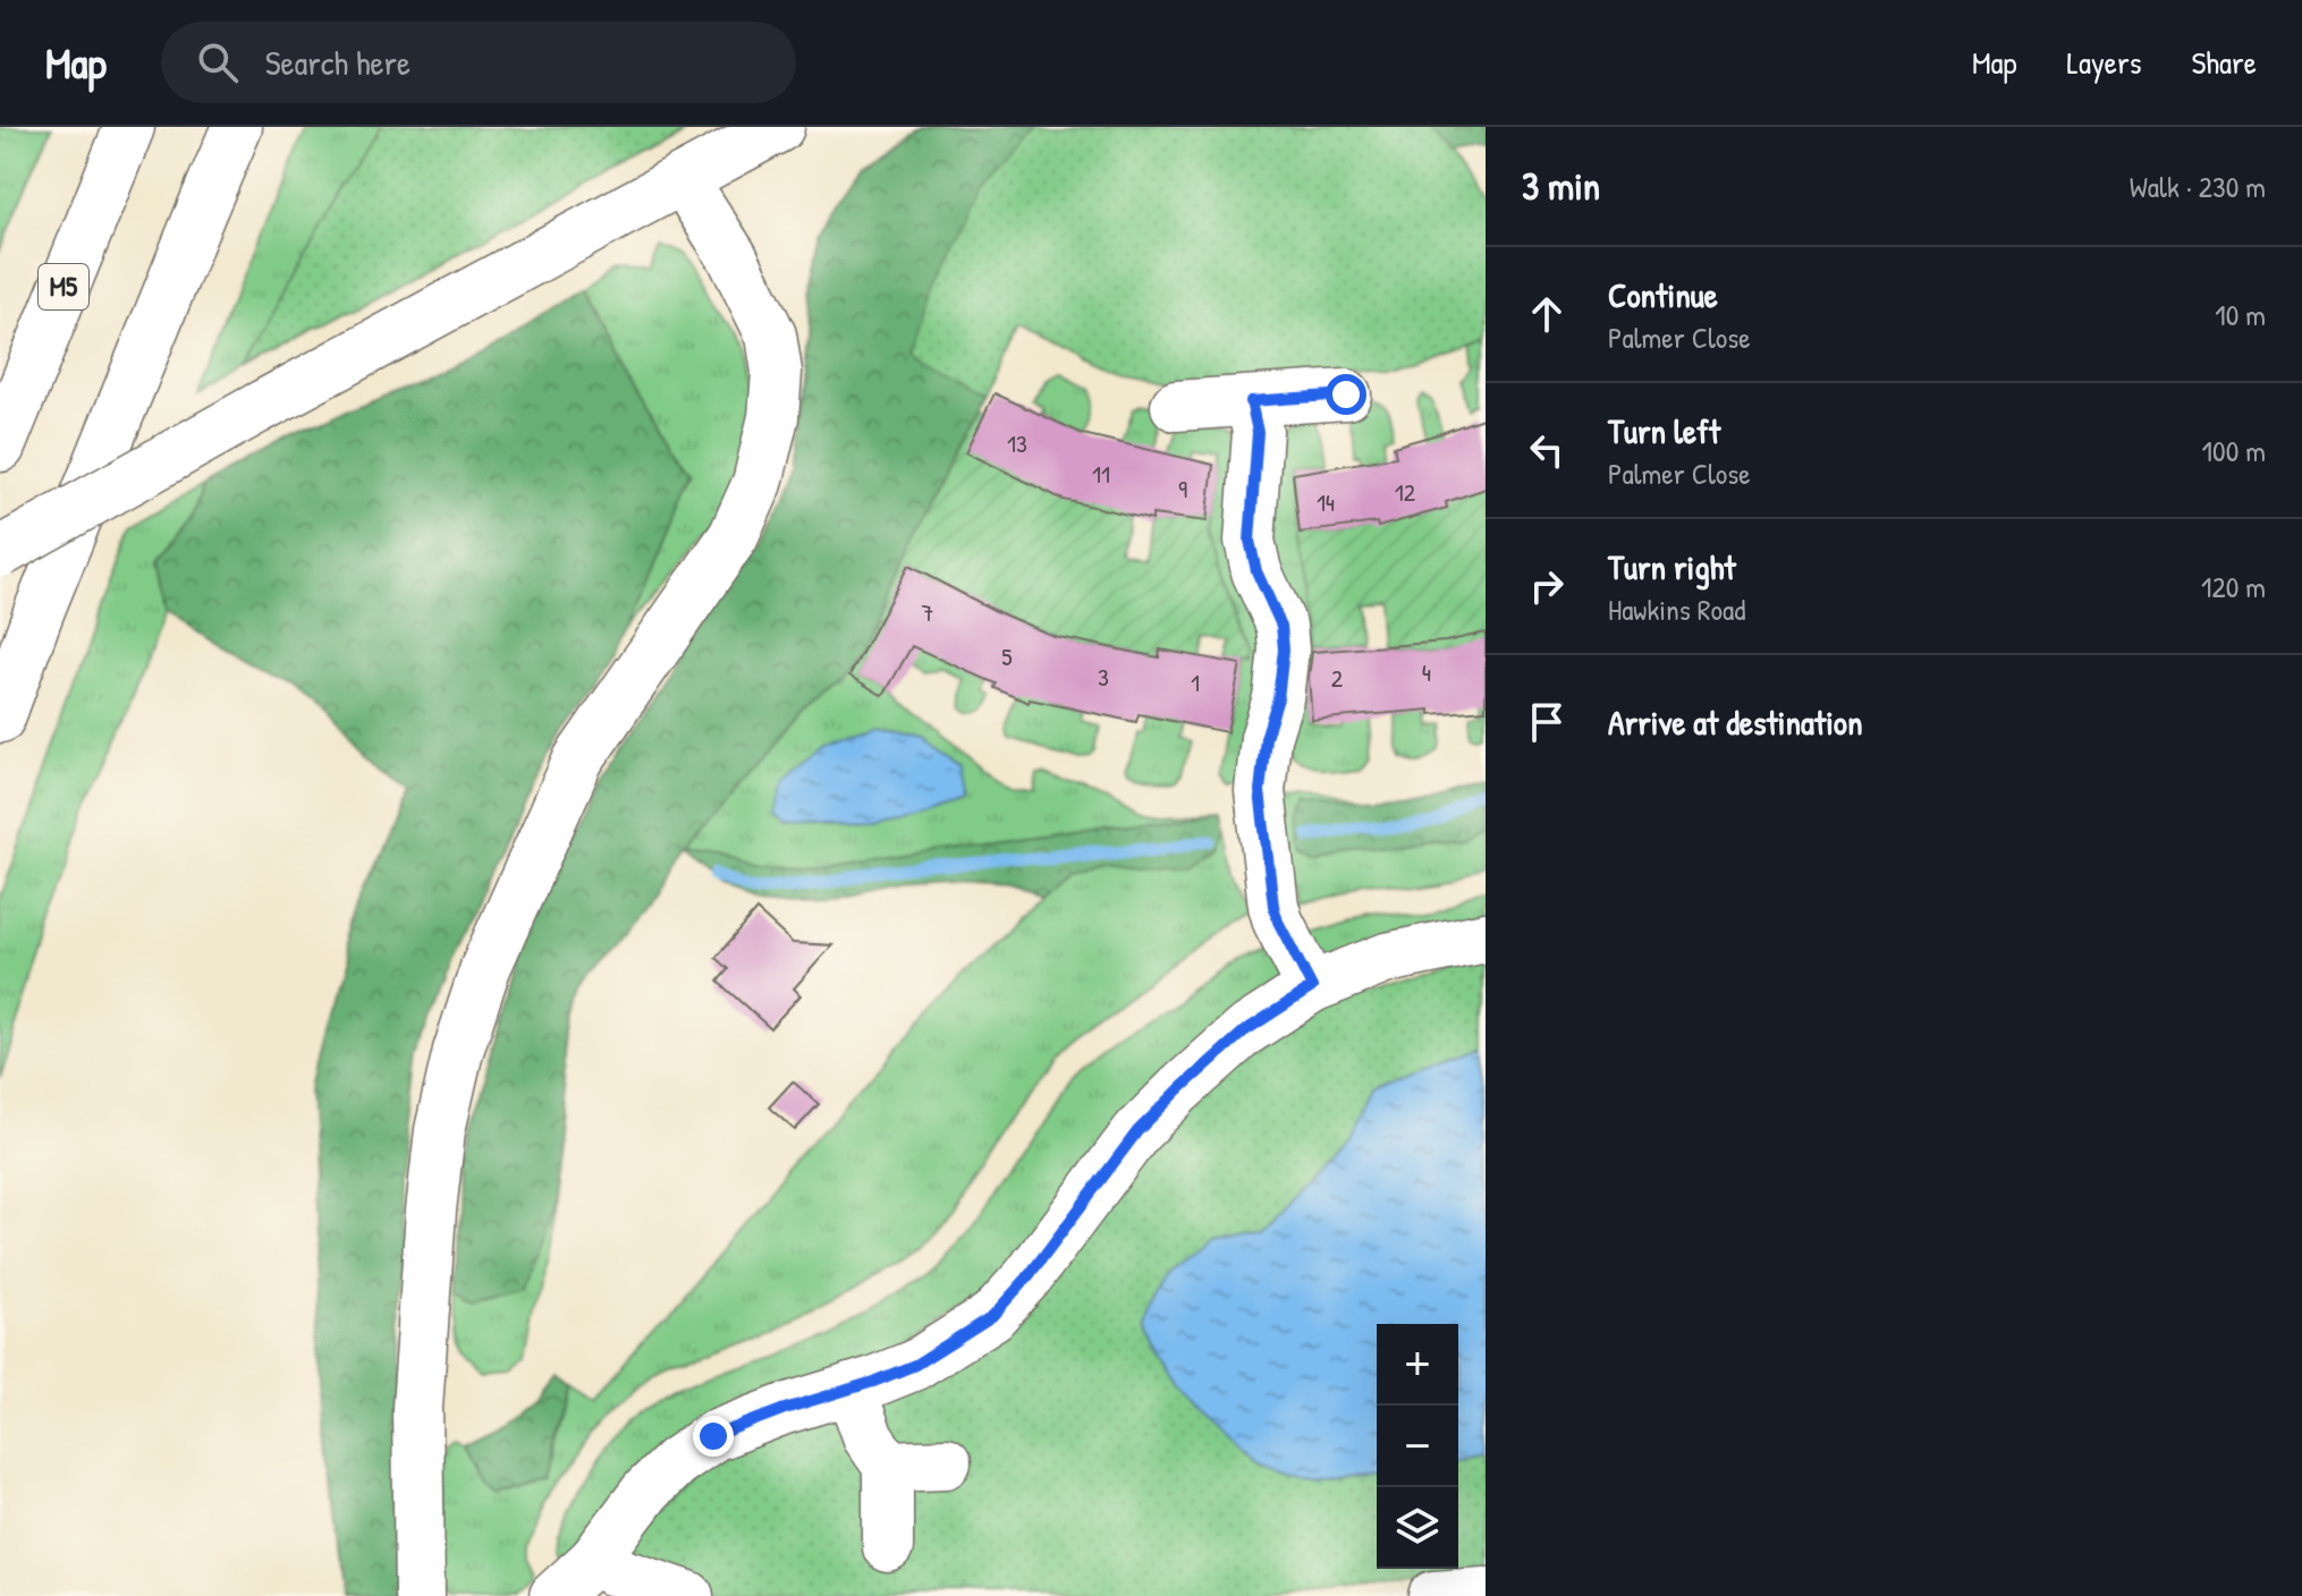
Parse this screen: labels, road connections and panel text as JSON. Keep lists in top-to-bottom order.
{
  "streets": {
    "main road": ["M5"]
  },
  "house_numbers": [
    "13",
    "11",
    "9",
    "12",
    "14",
    "7",
    "5",
    "4",
    "3",
    "2",
    "1"
  ],
  "page": {
    "header": "Map",
    "search": "Search here",
    "nav": ["Map", "Layers", "Share"],
    "heading": ["3 min", "Walk · 230 m"],
    "list": [
      ["Continue", "Palmer Close", "10 m"],
      ["Turn left", "Palmer Close", "100 m"],
      ["Turn right", "Hawkins Road", "120 m"],
      "Arrive at destination"
    ],
    "map_buttons": ["+", "−"]
  }
}
